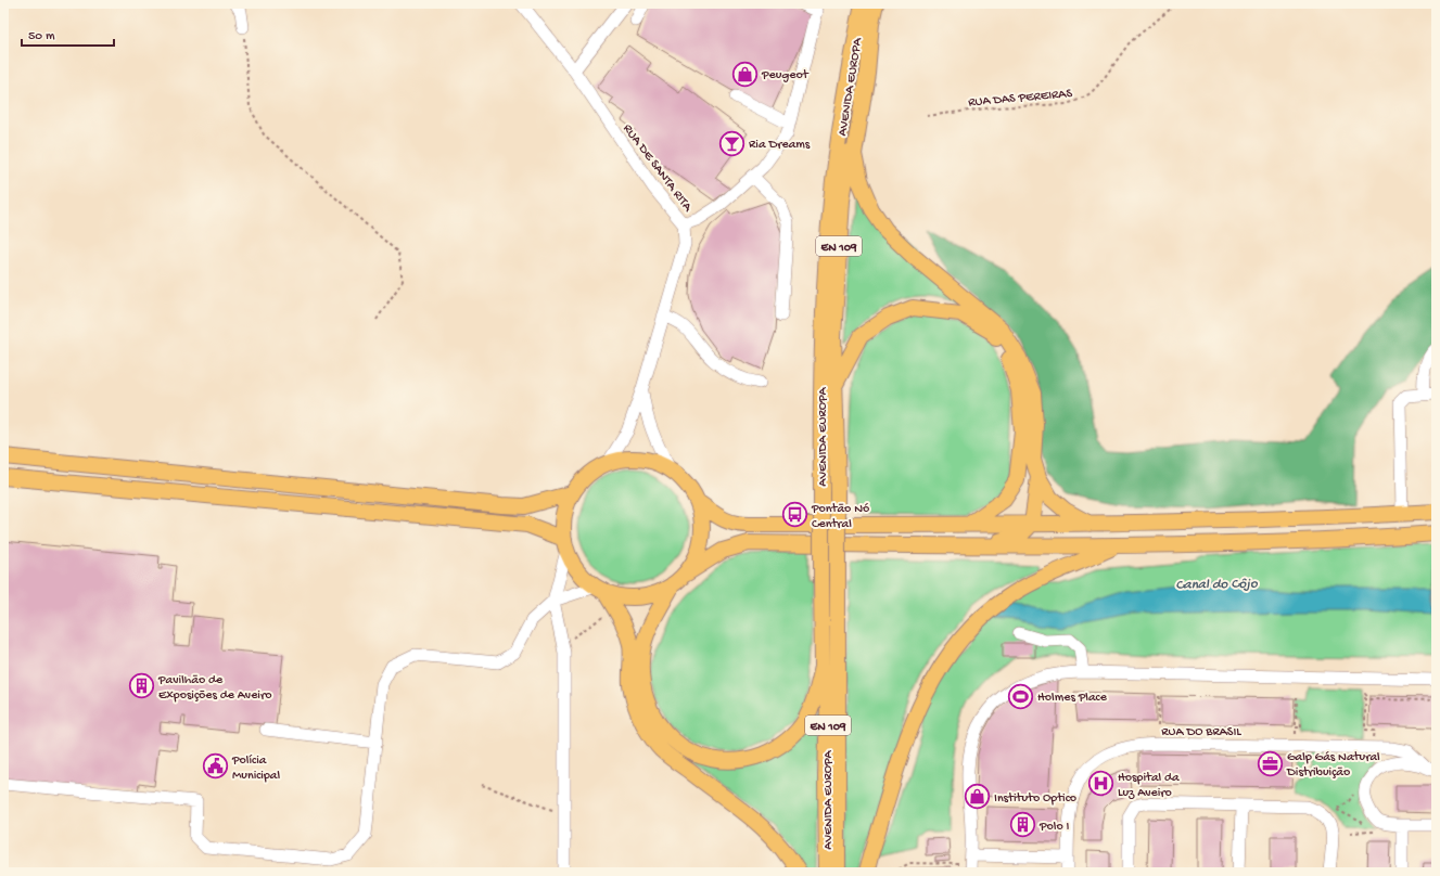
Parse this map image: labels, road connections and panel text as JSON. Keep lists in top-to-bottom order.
{
  "streets": {
    "main road": ["AVENIDA EUROPA", "EN 109"],
    "street": ["RUA DE SANTA RITA", "RUA DO BRASIL"],
    "path": ["RUA DAS PEREIRAS"]
  },
  "water": ["Canal do Côjo"],
  "places": {
    "shop": ["Peugeot", "Instituto Optico"],
    "bar": ["Ria Dreams"],
    "bus stop": ["Pontão Nó Central"],
    "building": ["Pavilhão de Exposições de Aveiro", "Polo I"],
    "sports": ["Holmes Place"],
    "office": ["Galp Gás Natural Distribuição"],
    "public building": ["Polícia Municipal"],
    "hospital": ["Hospital da Luz Aveiro"]
  },
  "scale_bar": "50 m"
}
